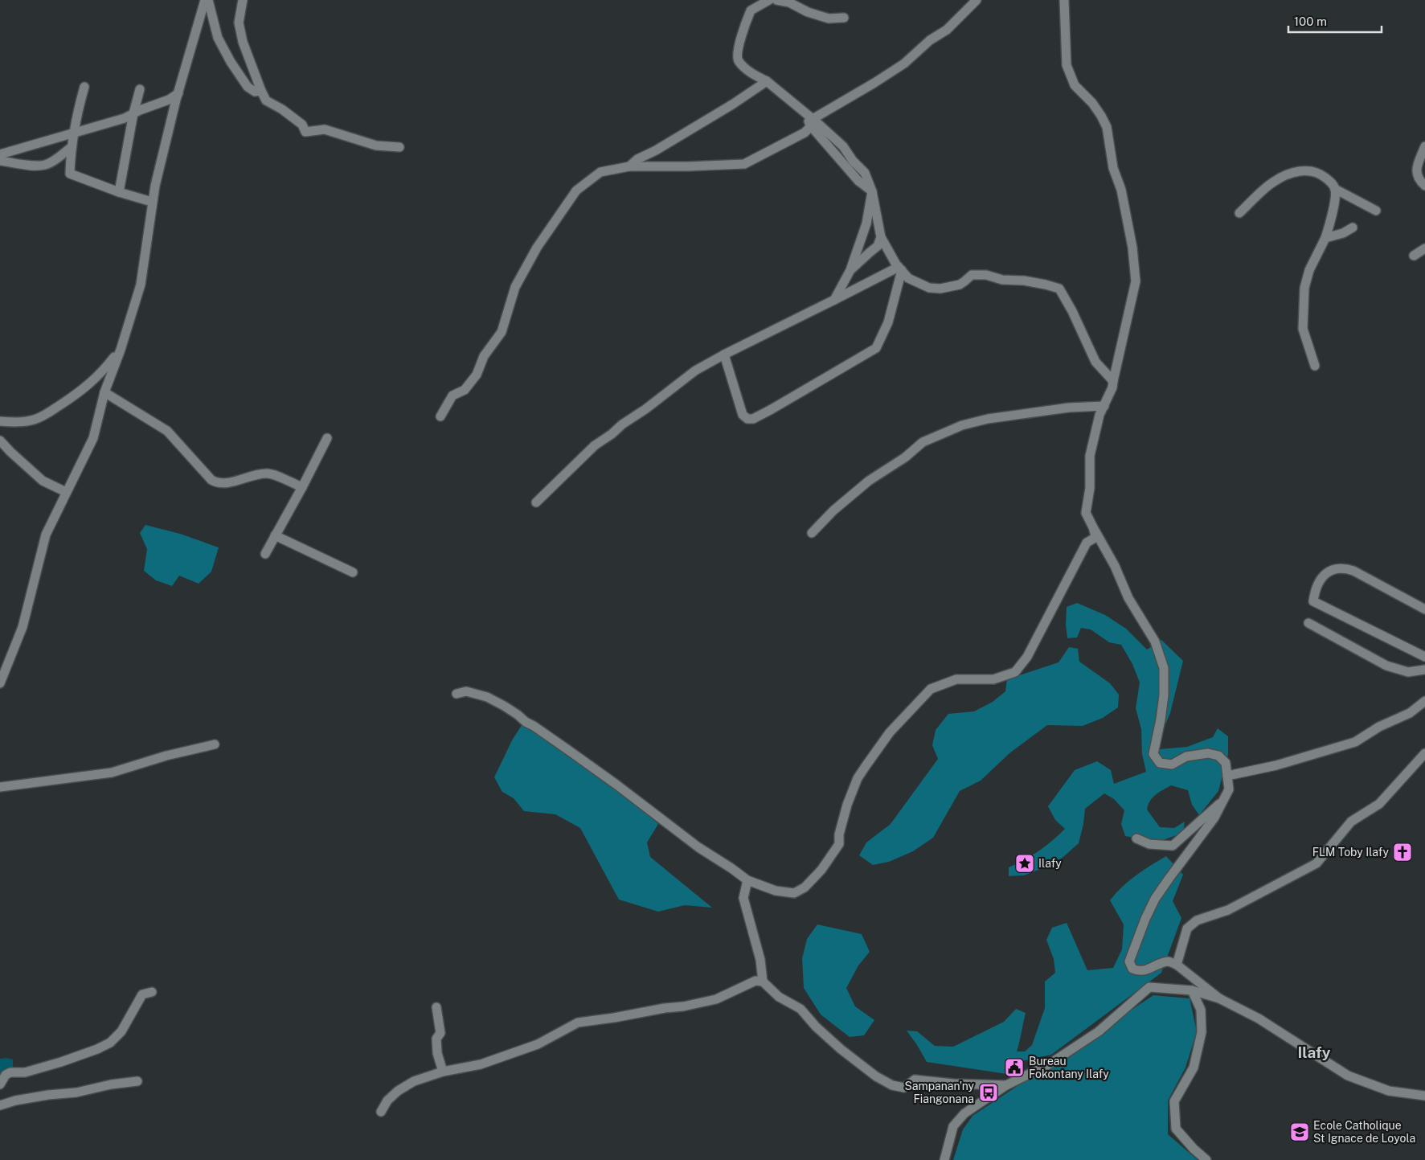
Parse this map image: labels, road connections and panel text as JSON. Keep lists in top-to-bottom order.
{
  "districts": ["Ilafy"],
  "places": {
    "church": ["FLM Toby Ilafy"],
    "place": ["Ilafy"],
    "public building": ["Bureau Fokontany Ilafy"],
    "bus stop": ["Sampanan'ny Fiangonana"],
    "school or university": ["Ecole Catholique St Ignace de Loyola"]
  },
  "scale_bar": "100 m"
}
